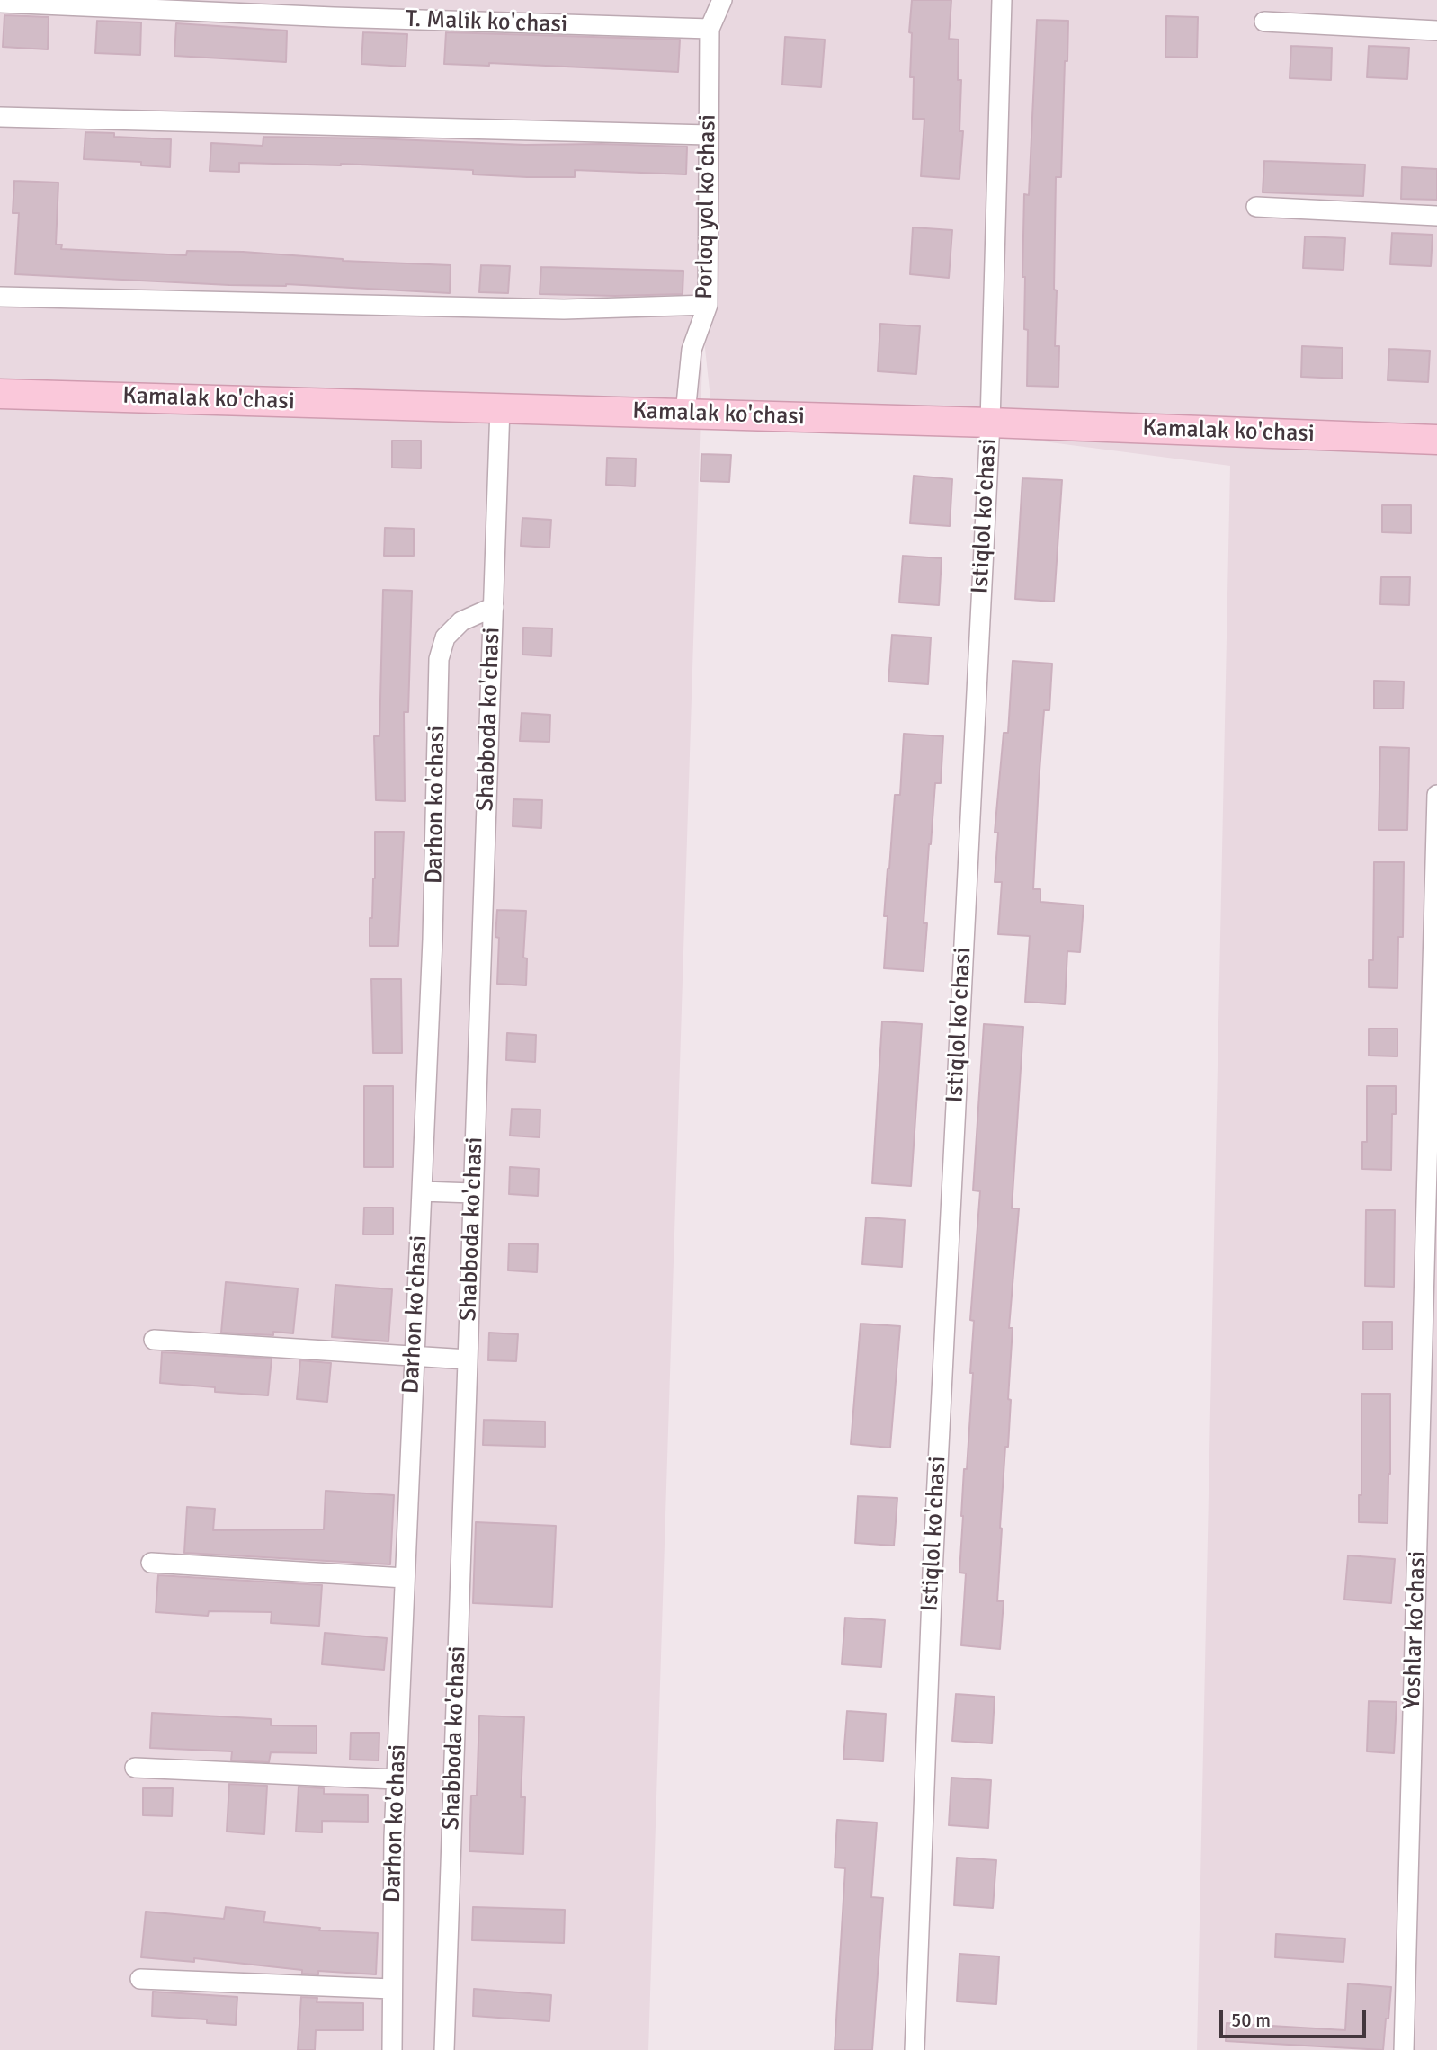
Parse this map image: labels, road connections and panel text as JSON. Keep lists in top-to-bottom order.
{
  "streets": {
    "main road": ["Kamalak ko'chasi"],
    "street": [
      "T. Malik ko'chasi",
      "Porloq yol ko'chasi",
      "Istiqlol ko'chasi",
      "Shabboda ko'chasi",
      "Darhon ko'chasi",
      "Yoshlar ko'chasi"
    ]
  },
  "crossings": [
    ["T. Malik ko'chasi", "Porloq yol ko'chasi"],
    ["Porloq yol ko'chasi", "Kamalak ko'chasi"],
    ["Kamalak ko'chasi", "Istiqlol ko'chasi"],
    ["Kamalak ko'chasi", "Shabboda ko'chasi"],
    ["Shabboda ko'chasi", "Darhon ko'chasi"]
  ],
  "scale_bar": "50 m"
}
